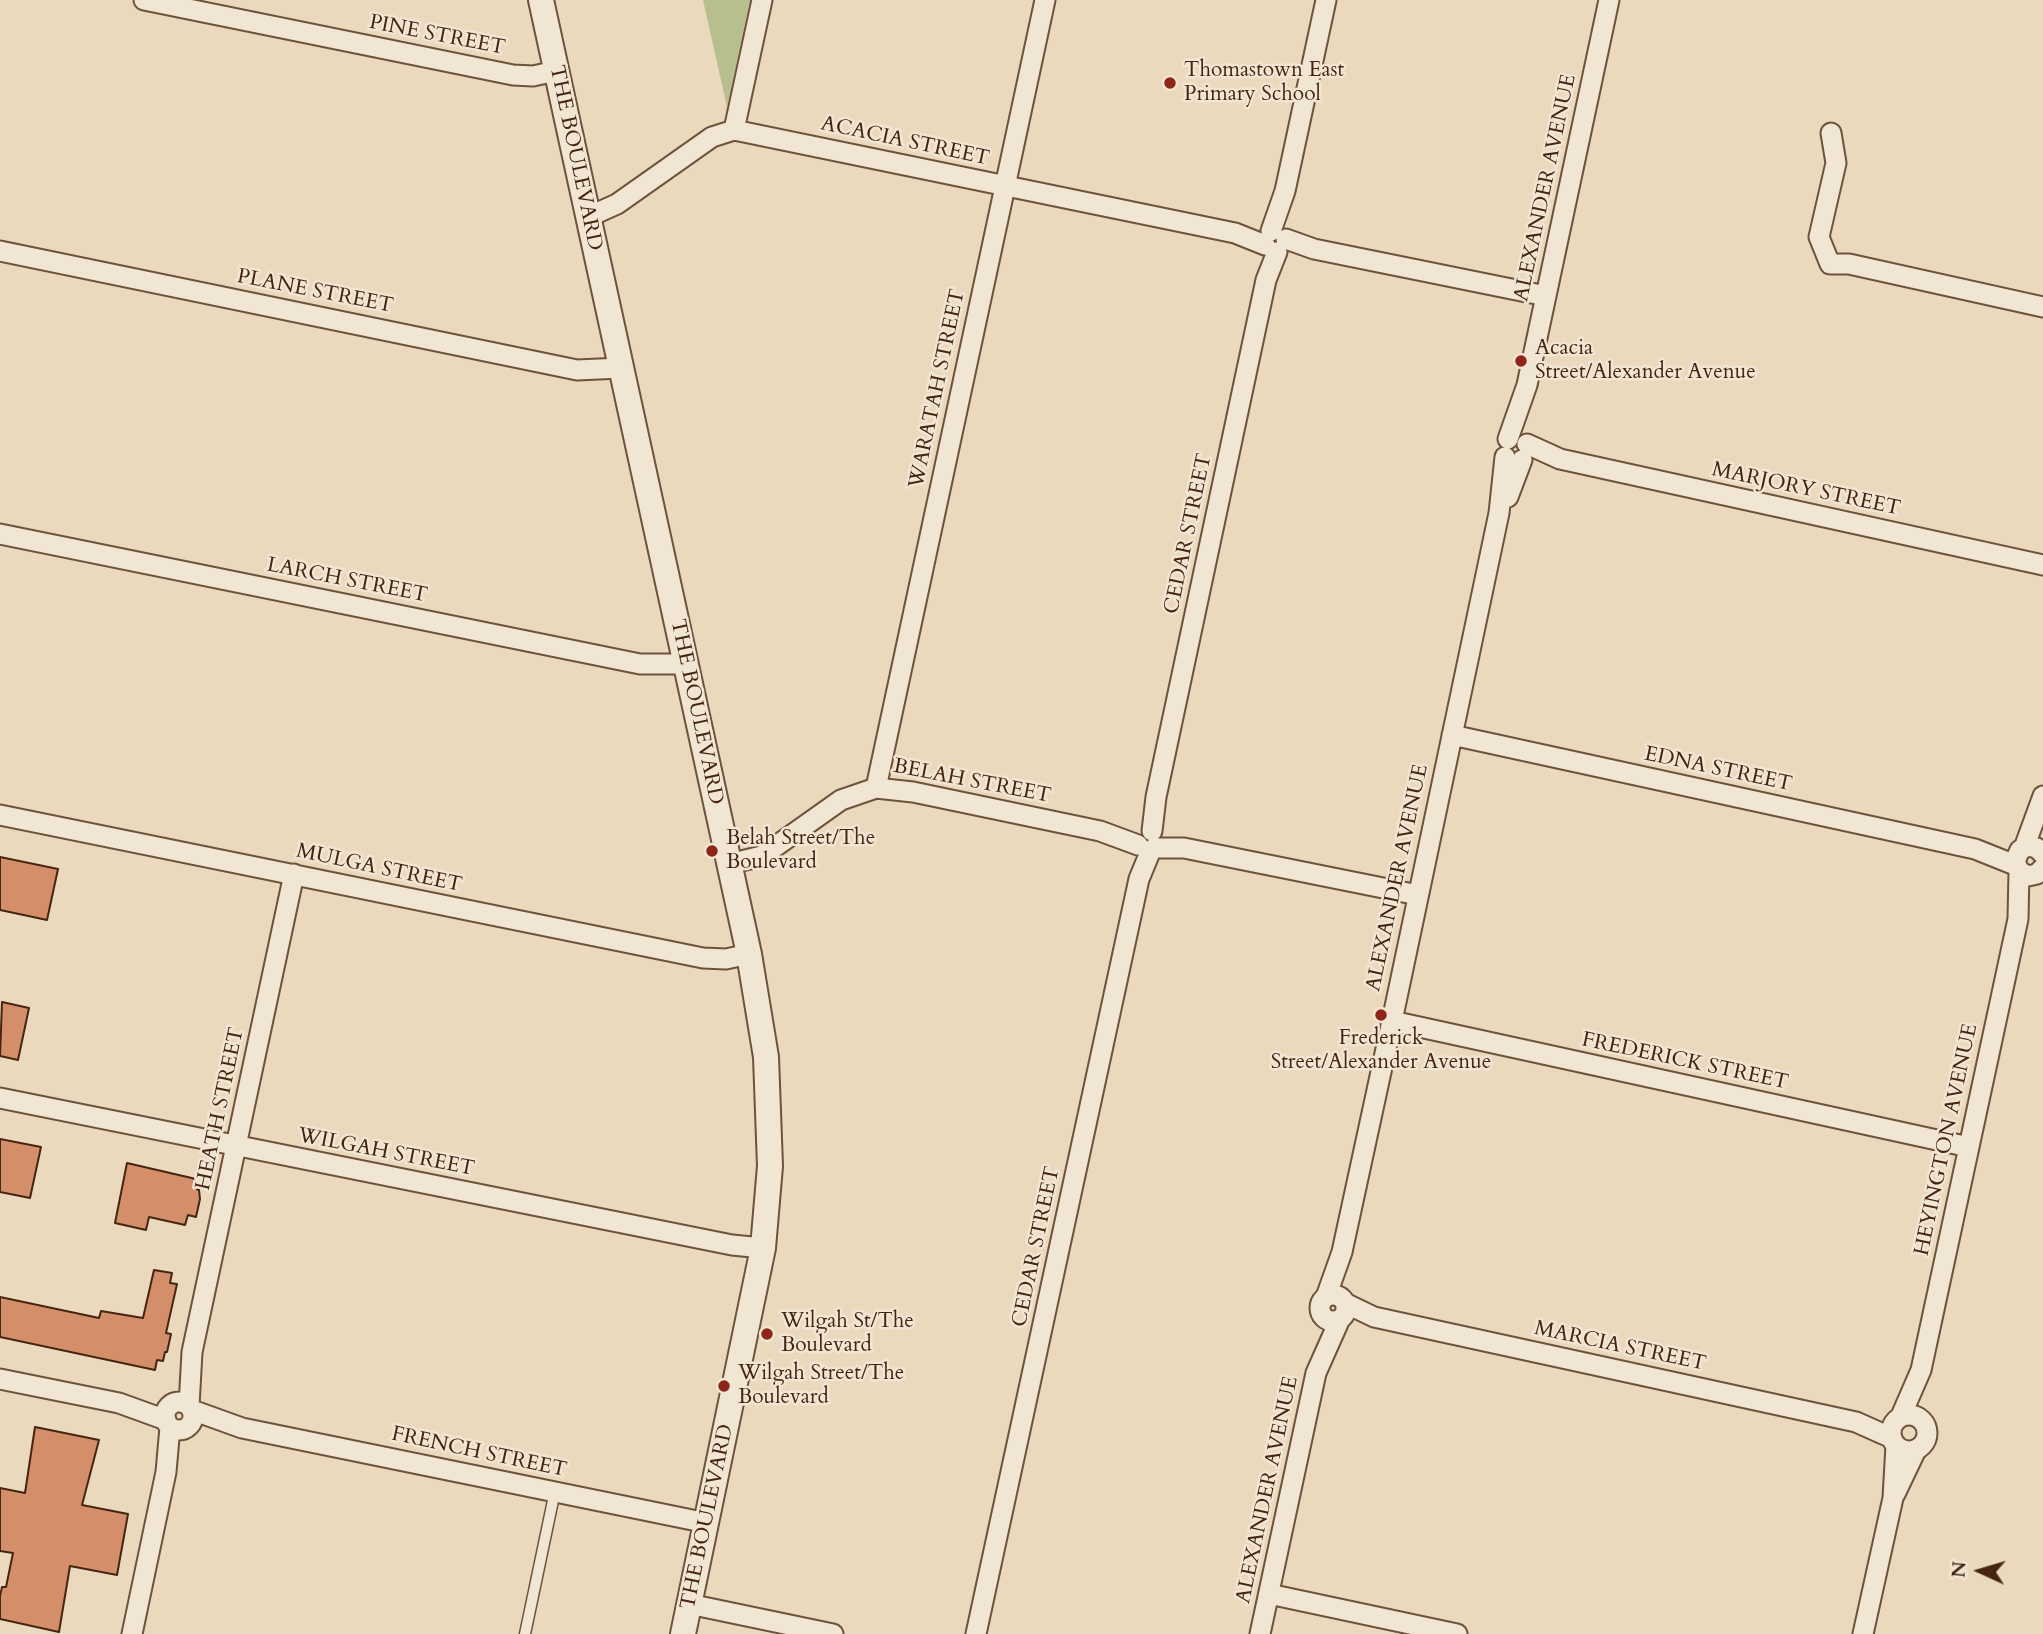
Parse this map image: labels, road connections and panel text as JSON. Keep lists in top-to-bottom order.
{
  "streets": {
    "street": [
      "PINE STREET",
      "ACACIA STREET",
      "THE BOULEVARD",
      "ALEXANDER AVENUE",
      "PLANE STREET",
      "WARATAH STREET",
      "MARJORY STREET",
      "CEDAR STREET",
      "LARCH STREET",
      "EDNA STREET",
      "BELAH STREET",
      "MULGA STREET",
      "FREDERICK STREET",
      "HEATH STREET",
      "HEYINGTON AVENUE",
      "WILGAH STREET",
      "MARCIA STREET",
      "FRENCH STREET"
    ]
  },
  "crossings": [
    ["PINE STREET", "THE BOULEVARD"],
    ["ACACIA STREET", "ALEXANDER AVENUE"],
    ["ACACIA STREET", "WARATAH STREET"],
    ["ACACIA STREET", "CEDAR STREET"],
    ["THE BOULEVARD", "PLANE STREET"],
    ["THE BOULEVARD", "LARCH STREET"],
    ["THE BOULEVARD", "BELAH STREET"],
    ["THE BOULEVARD", "MULGA STREET"],
    ["THE BOULEVARD", "WILGAH STREET"],
    ["THE BOULEVARD", "FRENCH STREET"],
    ["ALEXANDER AVENUE", "MARJORY STREET"],
    ["ALEXANDER AVENUE", "EDNA STREET"],
    ["ALEXANDER AVENUE", "BELAH STREET"],
    ["ALEXANDER AVENUE", "FREDERICK STREET"],
    ["ALEXANDER AVENUE", "MARCIA STREET"],
    ["WARATAH STREET", "BELAH STREET"],
    ["CEDAR STREET", "BELAH STREET"],
    ["EDNA STREET", "HEYINGTON AVENUE"],
    ["MULGA STREET", "HEATH STREET"],
    ["FREDERICK STREET", "HEYINGTON AVENUE"],
    ["HEATH STREET", "WILGAH STREET"],
    ["HEATH STREET", "FRENCH STREET"],
    ["HEYINGTON AVENUE", "MARCIA STREET"]
  ],
  "places": [
    "Thomastown East Primary School",
    "Acacia Street/Alexander Avenue",
    "Belah Street/The Boulevard",
    "Frederick Street/Alexander Avenue",
    "Wilgah St/The Boulevard",
    "Wilgah Street/The Boulevard"
  ],
  "north": "left"
}
